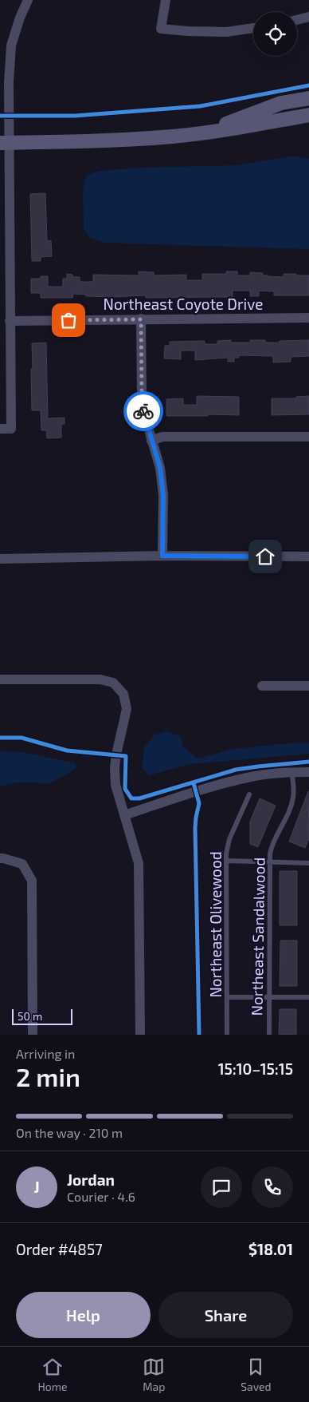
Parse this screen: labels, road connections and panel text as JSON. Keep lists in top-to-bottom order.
{
  "streets": {
    "street": ["Northeast Coyote Drive"],
    "lane": ["Northeast Olivewood", "Northeast Sandalwood"]
  },
  "scale_bar": "50 m",
  "page": {
    "scale": "50 m",
    "heading": ["2 min", "Arriving in", "15:10–15:15"],
    "panel": [
      "Jordan",
      "Courier · 4.6",
      "Order #4857",
      "$18.01"
    ],
    "bar": "On the way · 210 m",
    "round": "J",
    "buttons": ["Help", "Share"],
    "tabs": ["Home", "Map", "Saved"]
  }
}
